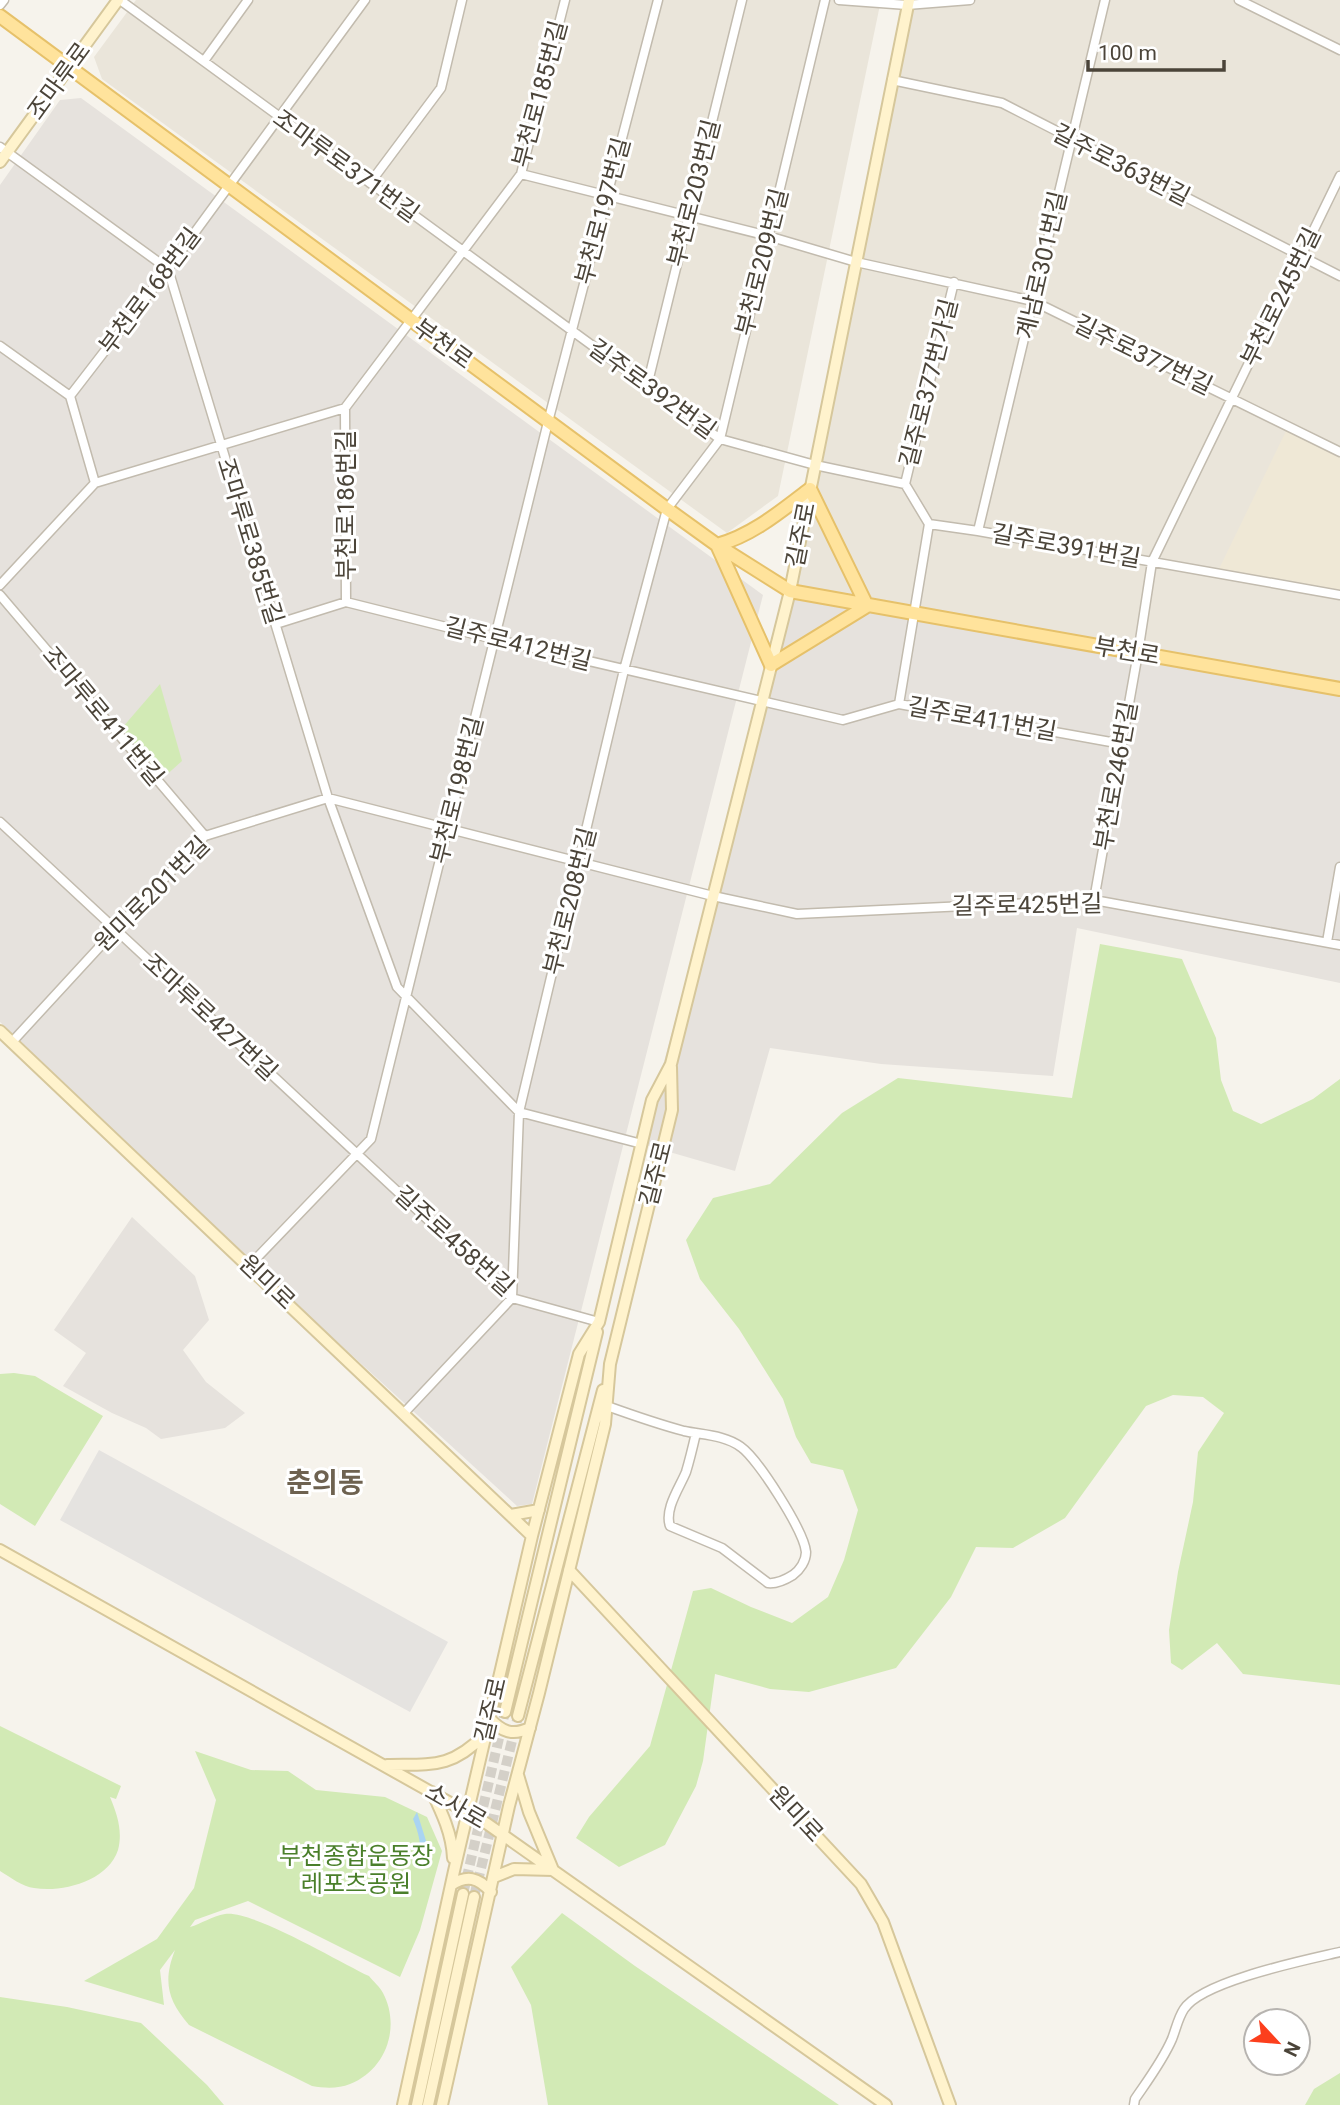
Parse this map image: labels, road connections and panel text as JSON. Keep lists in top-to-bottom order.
{
  "streets": {
    "main road": ["부천로"],
    "street": [
      "조마루로",
      "부천로185번길",
      "길주로363번길",
      "조마루로371번길",
      "부천로203번길",
      "부천로197번길",
      "부천로209번길",
      "계남로301번길",
      "부천로168번길",
      "부천로245번길",
      "길주로377번길",
      "길주로377번가길",
      "길주로392번길",
      "부천로186번길",
      "길주로",
      "조마루로385번길",
      "길주로391번길",
      "길주로412번길",
      "조마루로411번길",
      "길주로411번길",
      "부천로246번길",
      "부천로198번길",
      "원미로201번길",
      "부천로208번길",
      "길주로425번길",
      "조마루로427번길",
      "길주로458번길",
      "원미로",
      "소사로"
    ]
  },
  "crossings": [
    ["조마루로", "조마루로371번길"],
    ["조마루로", "부천로"],
    ["부천로185번길", "조마루로371번길"],
    ["부천로185번길", "부천로"],
    ["부천로185번길", "길주로377번길"],
    ["부천로185번길", "부천로186번길"],
    ["길주로363번길", "계남로301번길"],
    ["길주로363번길", "부천로245번길"],
    ["길주로363번길", "길주로"],
    ["조마루로371번길", "부천로197번길"],
    ["조마루로371번길", "부천로168번길"],
    ["조마루로371번길", "길주로392번길"],
    ["부천로203번길", "길주로377번길"],
    ["부천로203번길", "길주로392번길"],
    ["부천로197번길", "부천로"],
    ["부천로197번길", "길주로377번길"],
    ["부천로197번길", "길주로392번길"],
    ["부천로197번길", "부천로198번길"],
    ["부천로209번길", "부천로"],
    ["부천로209번길", "길주로377번길"],
    ["부천로209번길", "길주로392번길"],
    ["부천로209번길", "부천로208번길"],
    ["계남로301번길", "길주로377번길"],
    ["계남로301번길", "길주로391번길"],
    ["부천로168번길", "부천로"],
    ["부천로168번길", "조마루로385번길"],
    ["부천로245번길", "부천로"],
    ["부천로245번길", "길주로377번길"],
    ["부천로245번길", "길주로391번길"],
    ["부천로245번길", "부천로246번길"],
    ["부천로", "부천로186번길"],
    ["부천로", "길주로"],
    ["부천로", "부천로246번길"],
    ["부천로", "부천로198번길"],
    ["부천로", "부천로208번길"],
    ["길주로377번길", "길주로377번가길"],
    ["길주로377번길", "길주로"],
    ["길주로392번길", "길주로"],
    ["부천로186번길", "조마루로385번길"],
    ["부천로186번길", "길주로412번길"],
    ["길주로", "길주로412번길"],
    ["길주로", "길주로411번길"],
    ["길주로", "길주로425번길"],
    ["길주로", "길주로458번길"],
    ["길주로", "원미로"],
    ["길주로", "소사로"],
    ["조마루로385번길", "부천로198번길"],
    ["조마루로385번길", "원미로201번길"],
    ["조마루로385번길", "부천로208번길"],
    ["길주로412번길", "길주로411번길"],
    ["길주로412번길", "부천로198번길"],
    ["길주로412번길", "부천로208번길"],
    ["조마루로411번길", "원미로201번길"],
    ["길주로411번길", "부천로246번길"],
    ["부천로246번길", "길주로425번길"],
    ["부천로198번길", "길주로425번길"],
    ["부천로198번길", "조마루로427번길"],
    ["부천로198번길", "길주로458번길"],
    ["부천로198번길", "원미로"],
    ["원미로201번길", "조마루로427번길"],
    ["원미로201번길", "원미로"],
    ["부천로208번길", "길주로425번길"],
    ["부천로208번길", "길주로458번길"],
    ["조마루로427번길", "길주로458번길"]
  ],
  "districts": ["춘의동"],
  "parks": ["부천종합운동장 레포츠공원"],
  "scale_bar": "100 m",
  "north": "bottom right"
}
